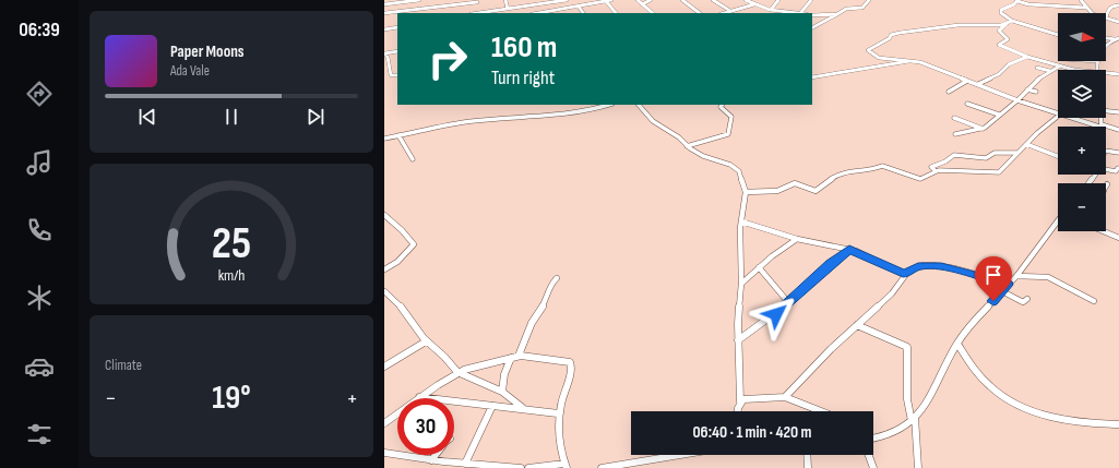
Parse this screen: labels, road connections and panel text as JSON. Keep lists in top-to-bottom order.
{
  "north": "right",
  "page": {
    "tabs": "06:39",
    "map_buttons": ["+", "−"],
    "turn": ["160 m", "Turn right"],
    "song": ["Paper Moons", "Ada Vale"],
    "tile": "Climate",
    "heat": ["−", "19°", "+"],
    "limit": "30",
    "trip": "06:40 · 1 min · 420 m",
    "gauge": ["25", "km/h"]
  }
}
